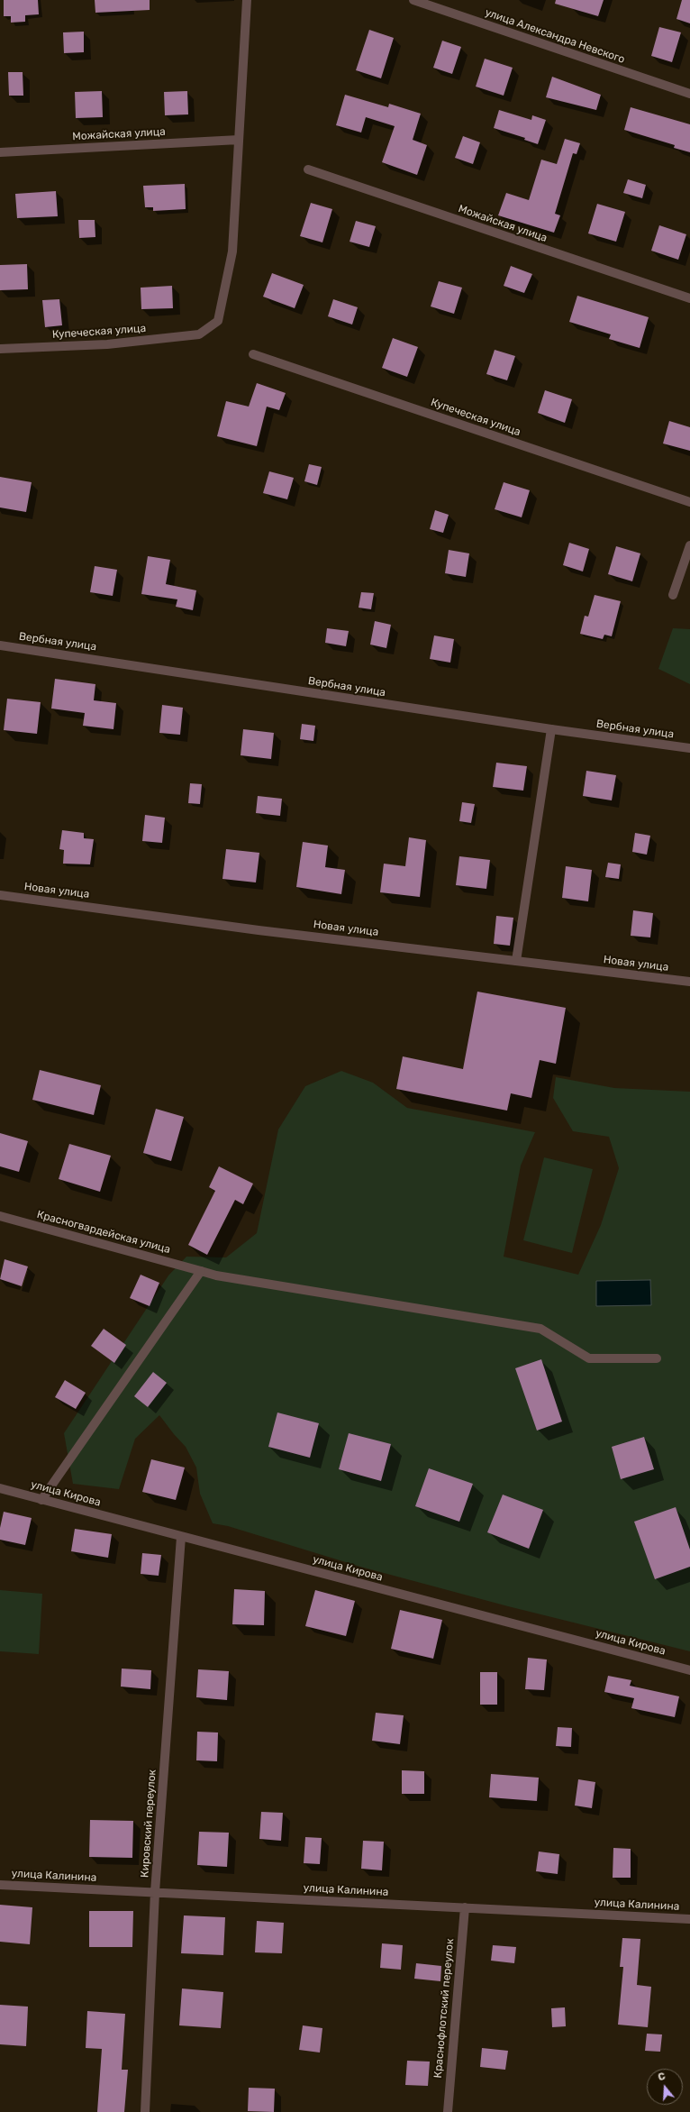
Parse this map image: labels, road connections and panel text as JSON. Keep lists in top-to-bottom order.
{
  "streets": {
    "street": [
      "улица Александра Невского",
      "Можайская улица",
      "Купеческая улица",
      "Вербная улица",
      "Новая улица",
      "Красногвардейская улица",
      "улица Кирова",
      "Кировский переулок",
      "улица Калинина",
      "Краснофлотский переулок"
    ]
  },
  "crossings": [
    ["Можайская улица", "Купеческая улица"],
    ["улица Кирова", "Кировский переулок"],
    ["Кировский переулок", "улица Калинина"],
    ["улица Калинина", "Краснофлотский переулок"]
  ],
  "north": "top"
}
